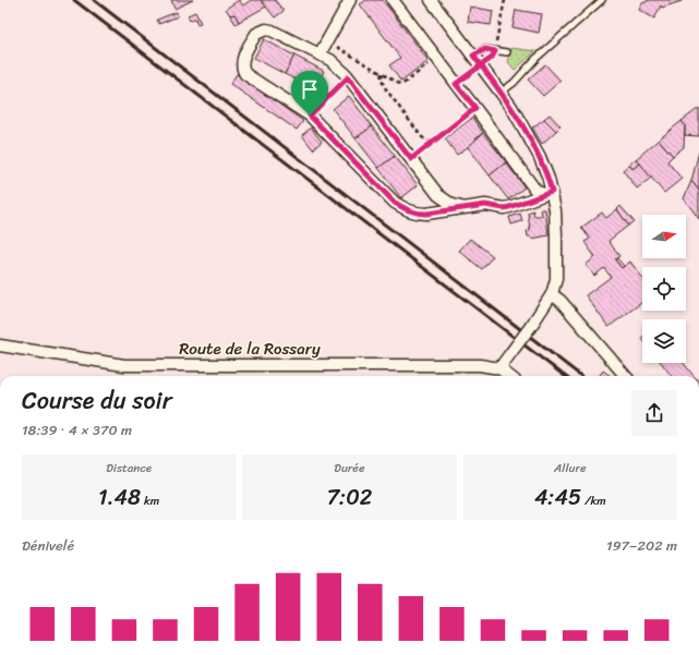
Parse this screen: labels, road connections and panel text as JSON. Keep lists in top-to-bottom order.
{
  "streets": {
    "street": ["Route de la Rossary"]
  },
  "north": "right",
  "page": {
    "heading": ["Course du soir", "18:39 · 4 × 370 m"],
    "stats": [
      ["Distance", "1.48 km"],
      ["Durée", "7:02"],
      ["Allure", "4:45 /km"]
    ],
    "chart": ["Dénivelé", "197–202 m"]
  }
}
